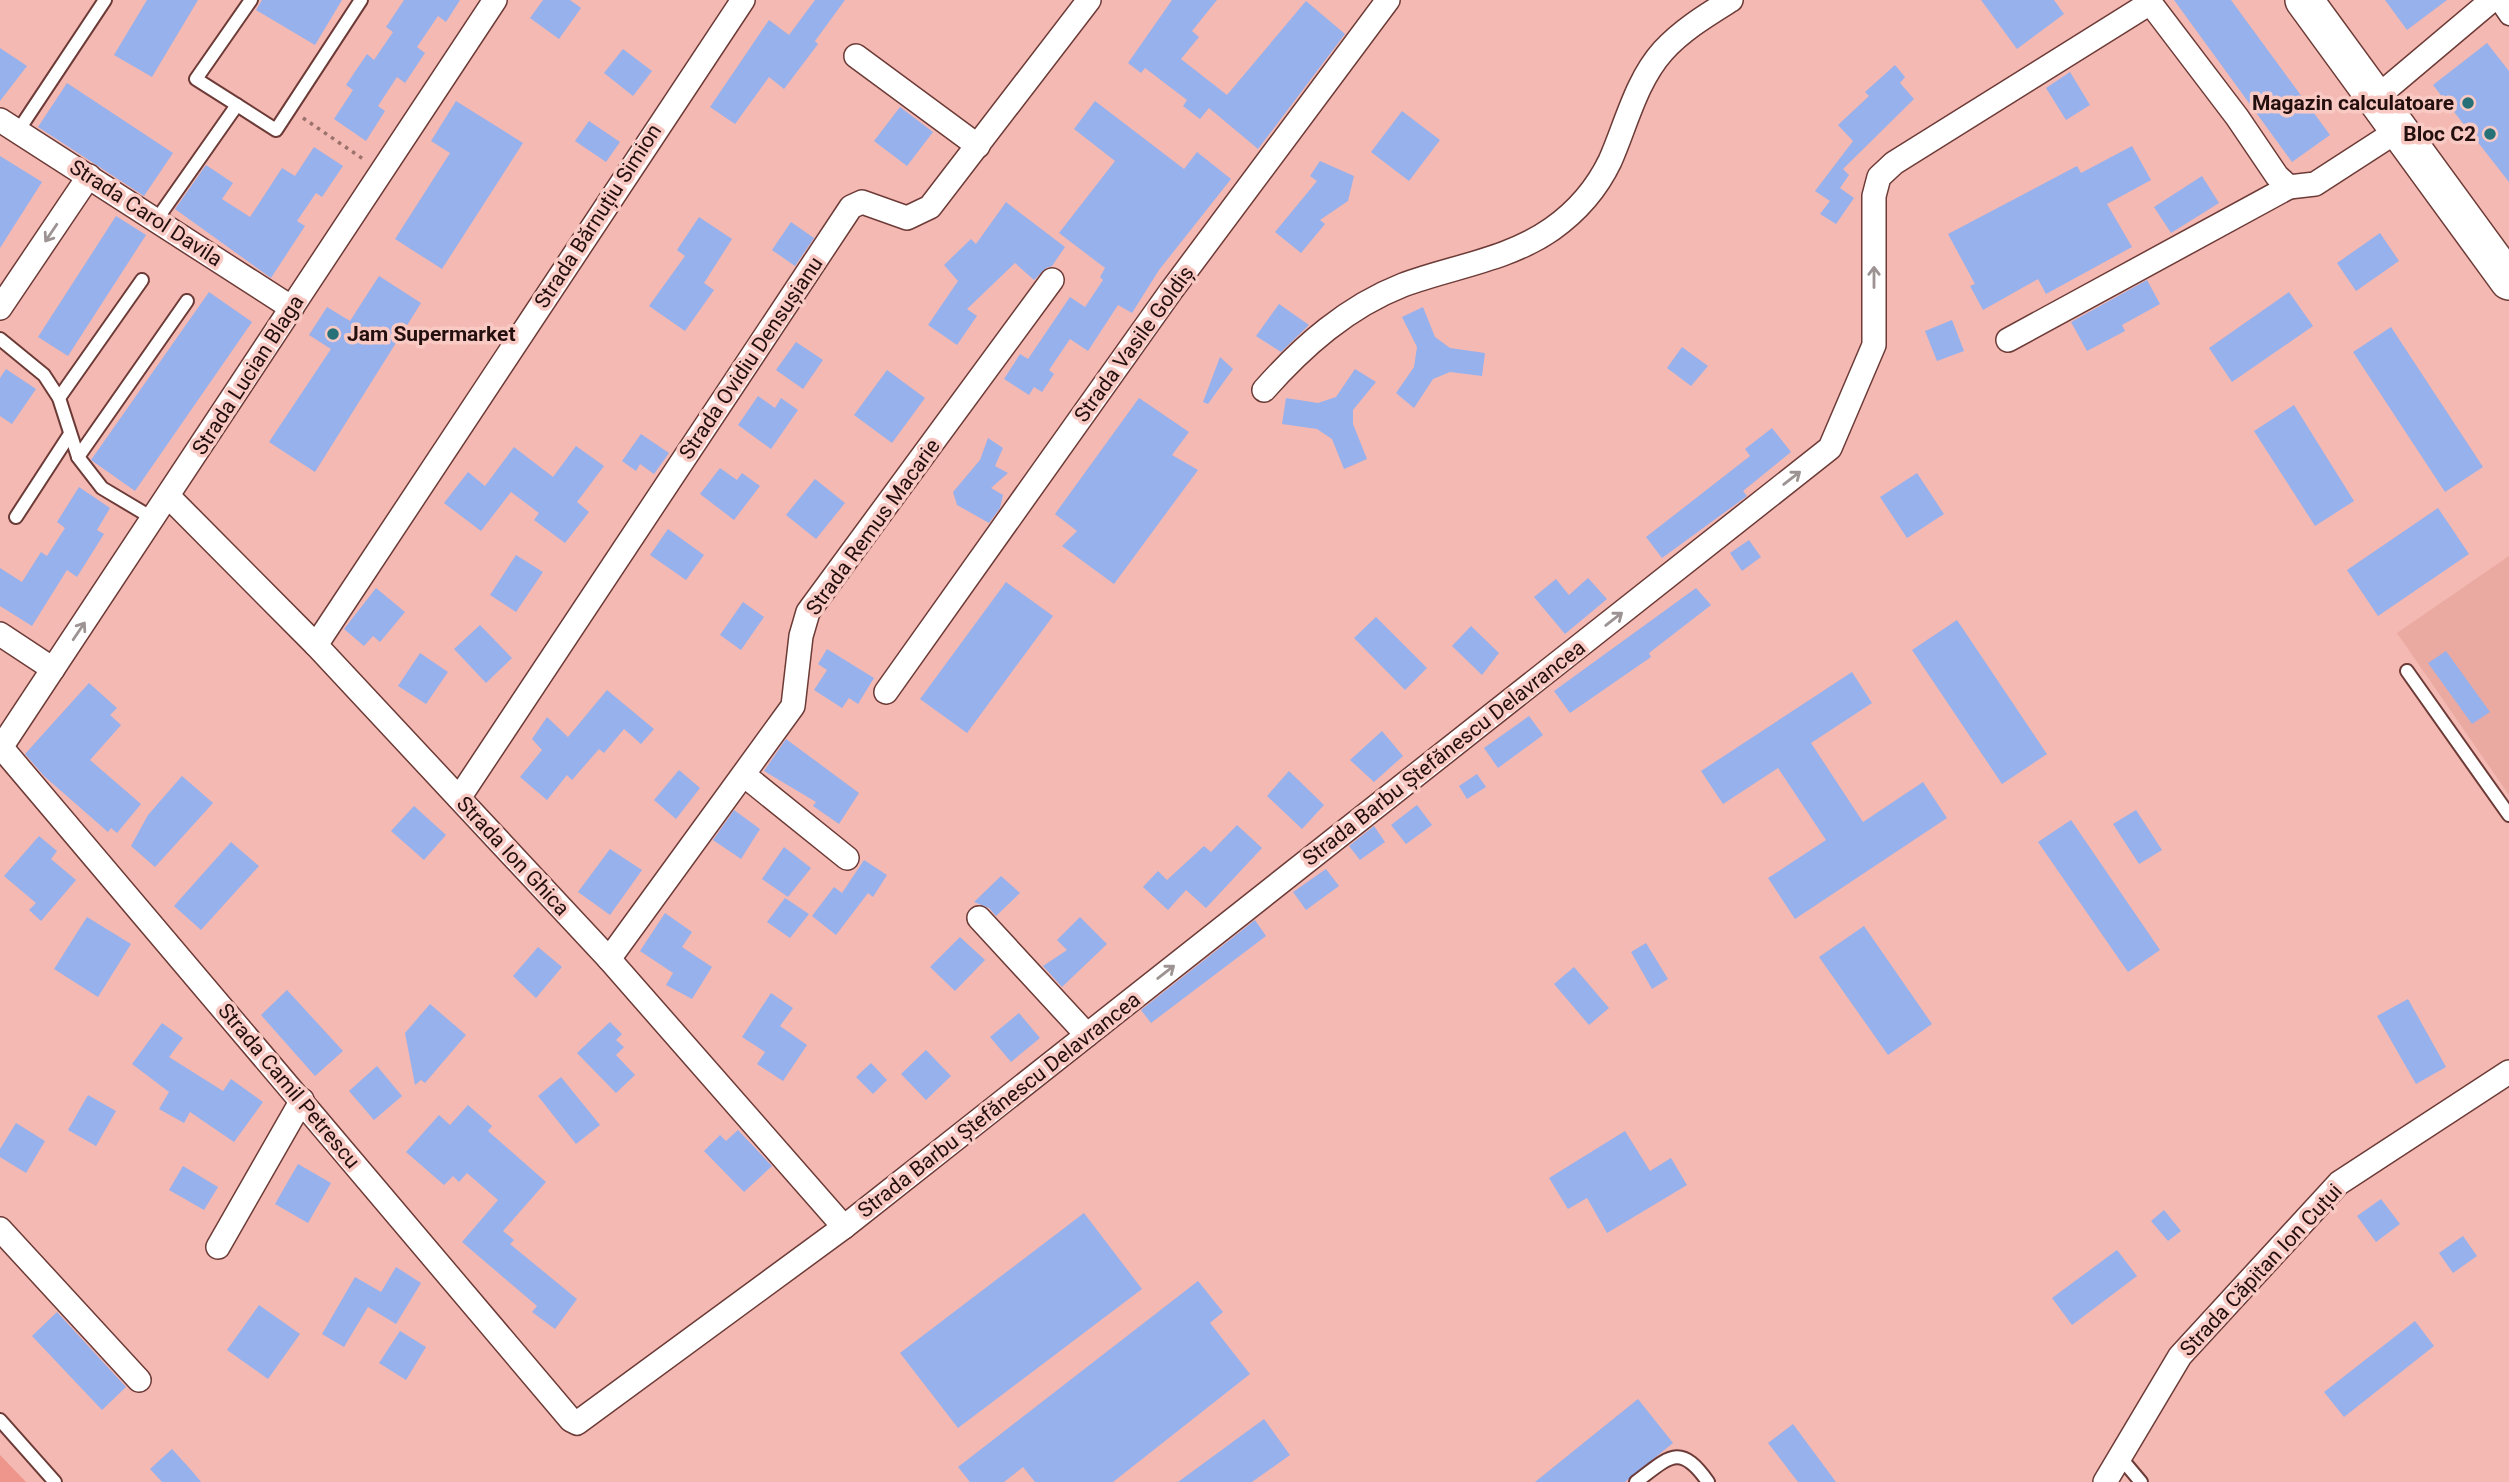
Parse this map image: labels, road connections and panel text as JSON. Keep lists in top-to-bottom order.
{
  "streets": {
    "street": [
      "Strada Carol Davila",
      "Strada Bărnuțiu Simion",
      "Strada Vasile Goldiș",
      "Strada Ovidiu Densușianu",
      "Strada Lucian Blaga",
      "Strada Remus Macarie",
      "Strada Barbu Ștefănescu Delavrancea",
      "Strada Ion Ghica",
      "Strada Camil Petrescu",
      "Strada Căpitan Ion Cuțui"
    ]
  },
  "crossings": [
    ["Strada Carol Davila", "Strada Lucian Blaga"],
    ["Strada Bărnuțiu Simion", "Strada Ion Ghica"],
    ["Strada Ovidiu Densușianu", "Strada Ion Ghica"],
    ["Strada Lucian Blaga", "Strada Ion Ghica"],
    ["Strada Lucian Blaga", "Strada Camil Petrescu"],
    ["Strada Remus Macarie", "Strada Ion Ghica"],
    ["Strada Barbu Ștefănescu Delavrancea", "Strada Ion Ghica"],
    ["Strada Barbu Ștefănescu Delavrancea", "Strada Camil Petrescu"]
  ],
  "one_way": ["Strada Barbu Ștefănescu Delavrancea"],
  "places": ["Magazin calculatoare", "Bloc C2", "Jam Supermarket"]
}
